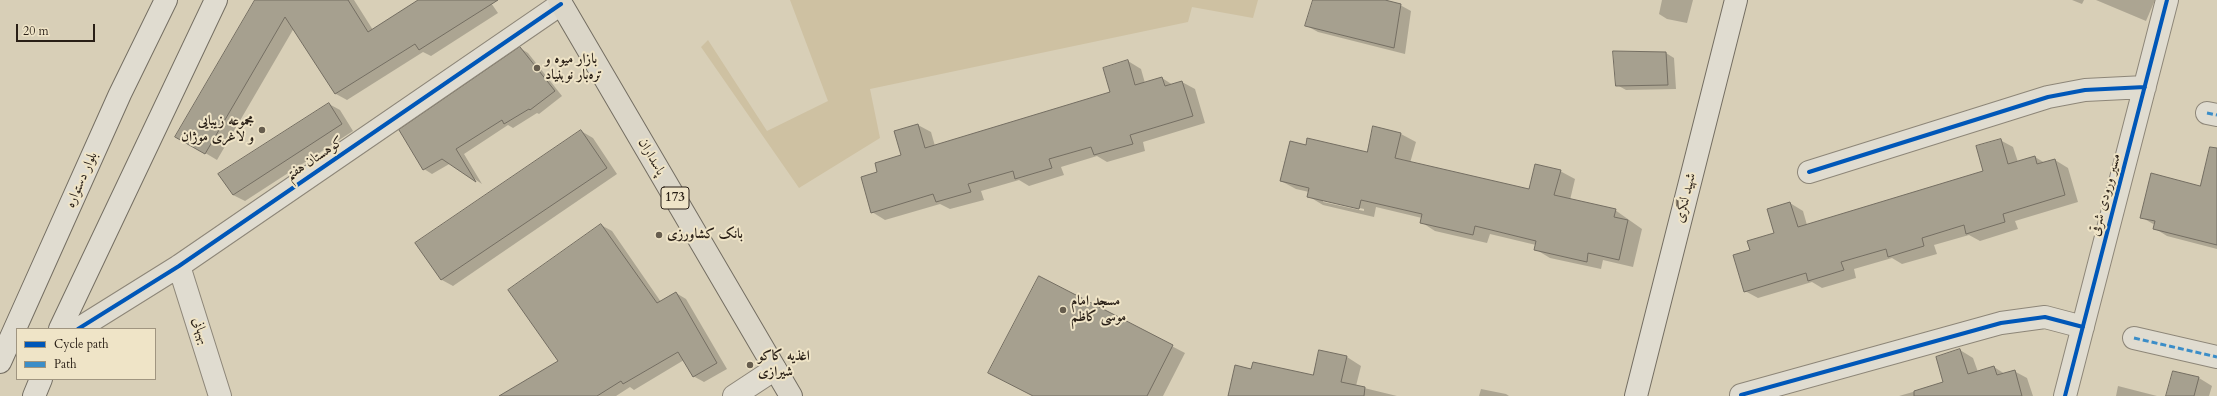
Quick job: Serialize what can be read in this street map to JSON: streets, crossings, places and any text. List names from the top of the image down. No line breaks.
{"streets":{"main road":["پاسداران","173"],"street":["کوهستان هفتم","بلوار دستواره","مسیر ورودی شرقی","شهید لنگری","بهبهانی"]},"crossings":[["پاسداران","کوهستان هفتم"],["کوهستان هفتم","بهبهانی"]],"places":["بازار میوه و تره‌بار نوبنیاد","مجموعه زیبایی و لاغری موژان","بانک کشاورزی","مسجد امام موسی کاظم","اغذیه کاکو شیرازی"],"legend":["Cycle path","Path"],"scale_bar":"20 m"}
